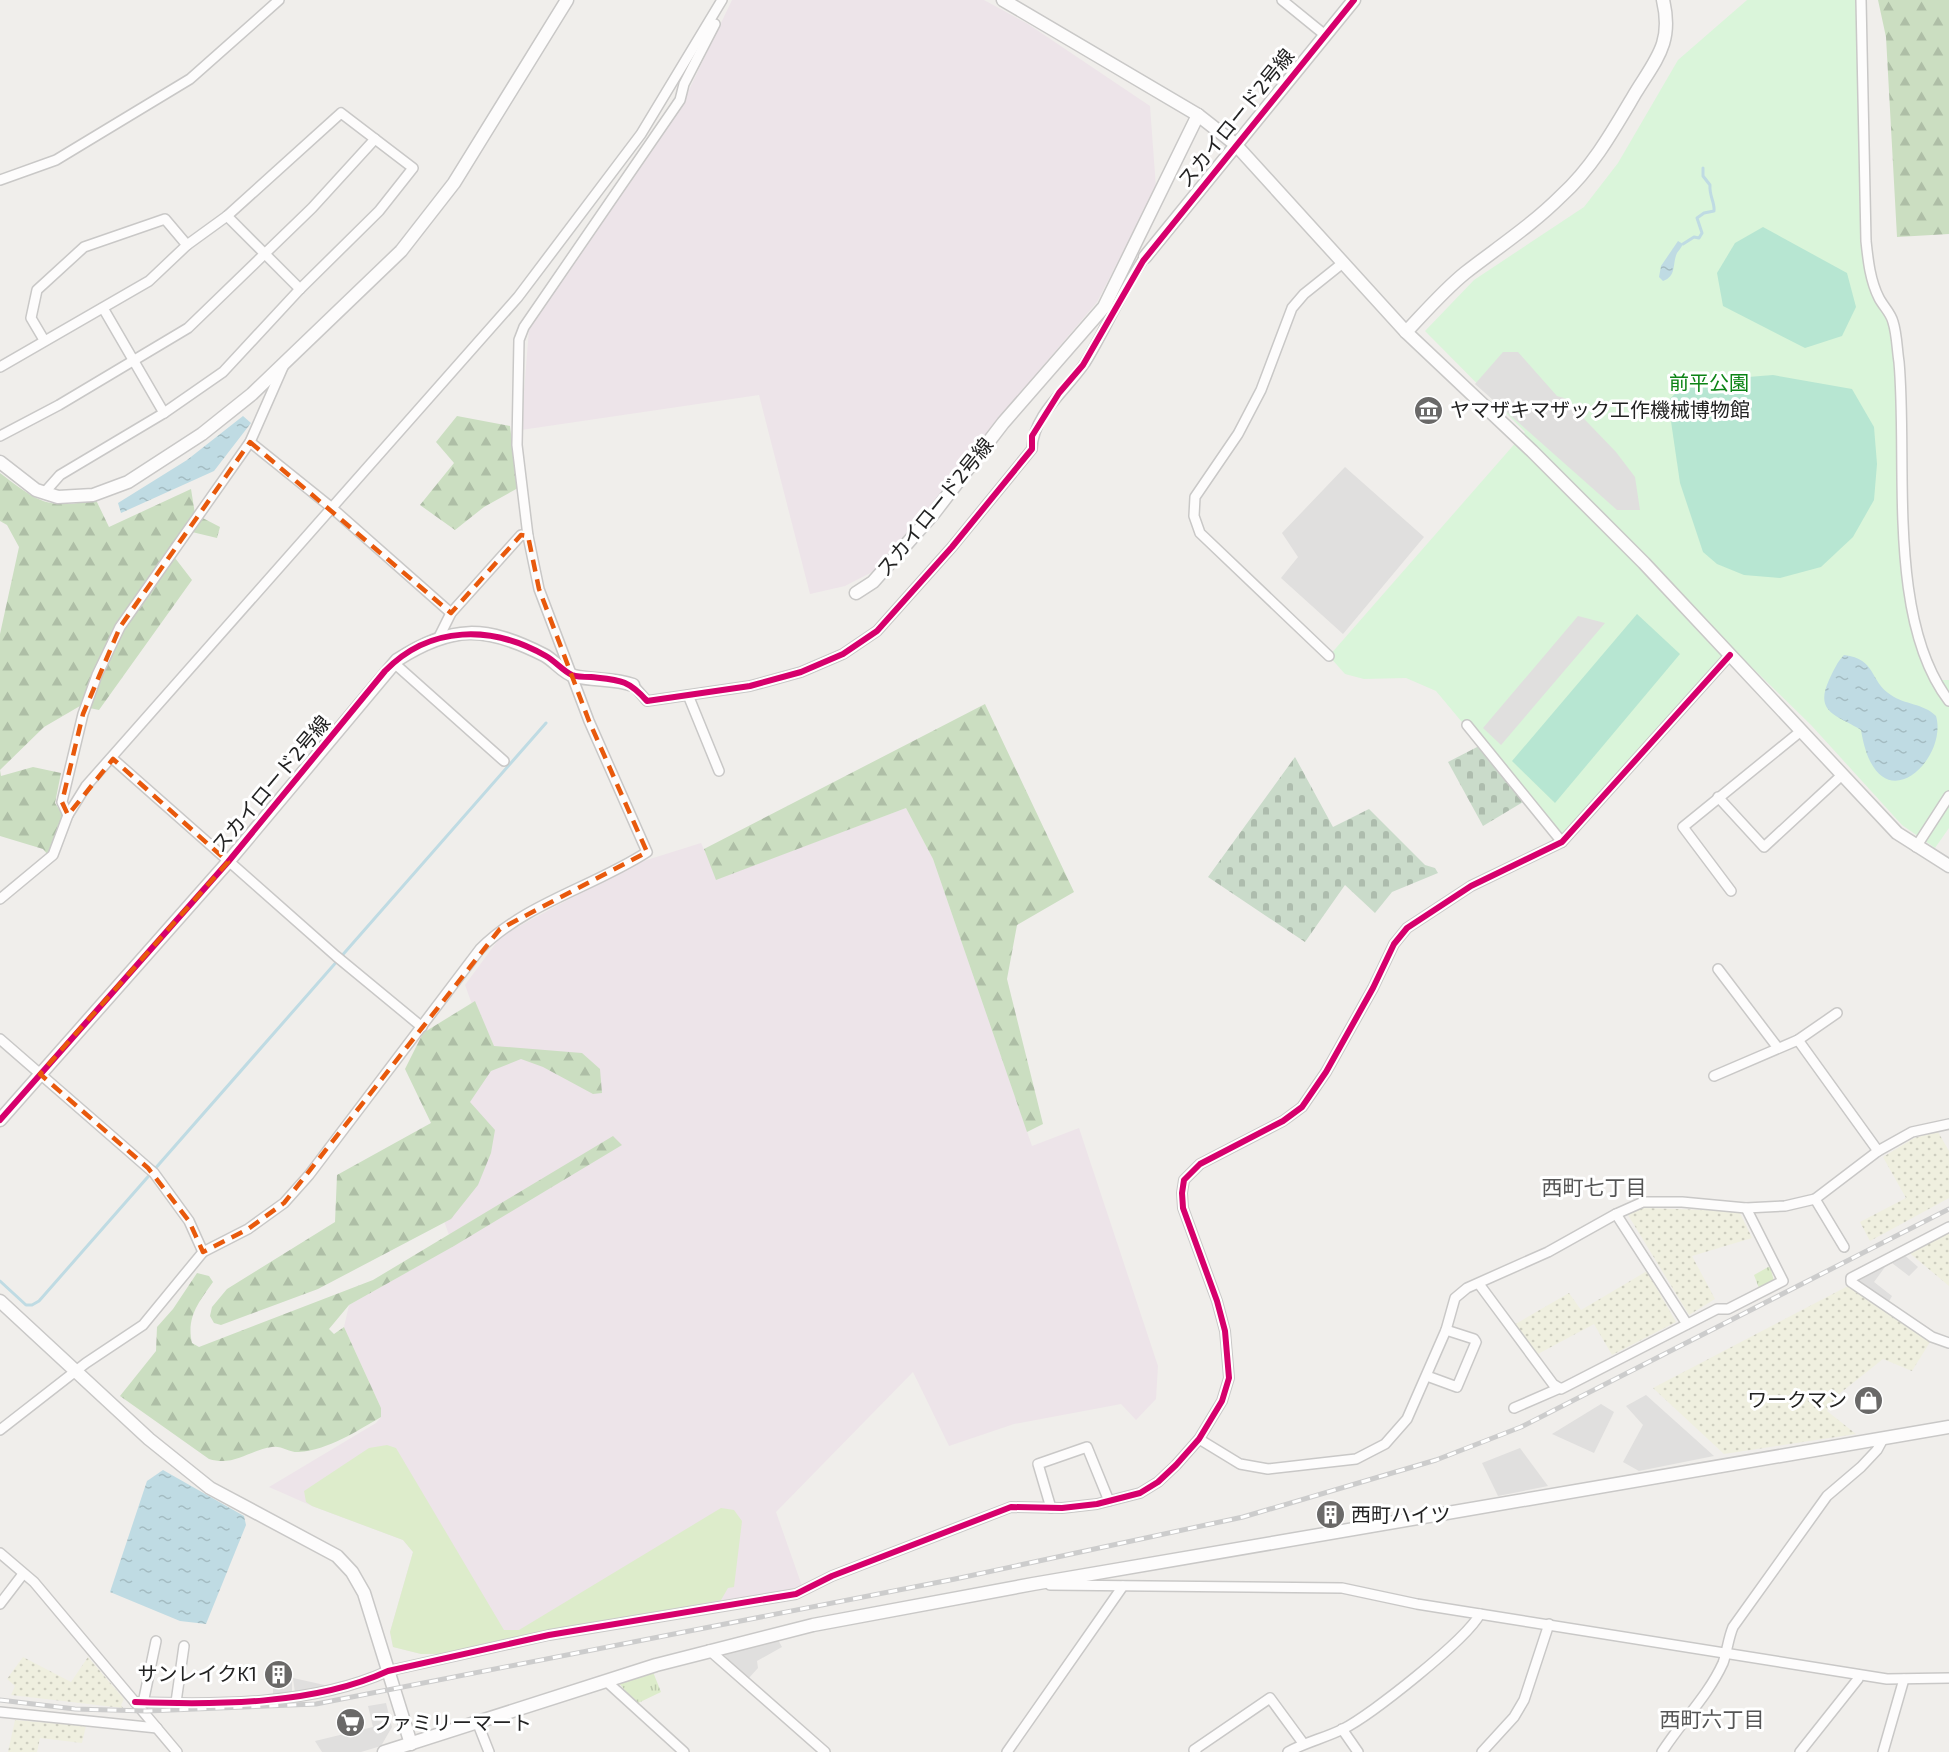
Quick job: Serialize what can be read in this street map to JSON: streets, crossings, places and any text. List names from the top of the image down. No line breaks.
{"streets":{"street":["スカイロード2号線"]},"districts":["西町七丁目","西町六丁目"],"parks":["前平公園"],"places":{"museum":["ヤマザキマザック工作機械博物館"],"shop":["ワークマン"],"building":["西町ハイツ","サンレイクK1"],"supermarket":["ファミリーマート"]}}
